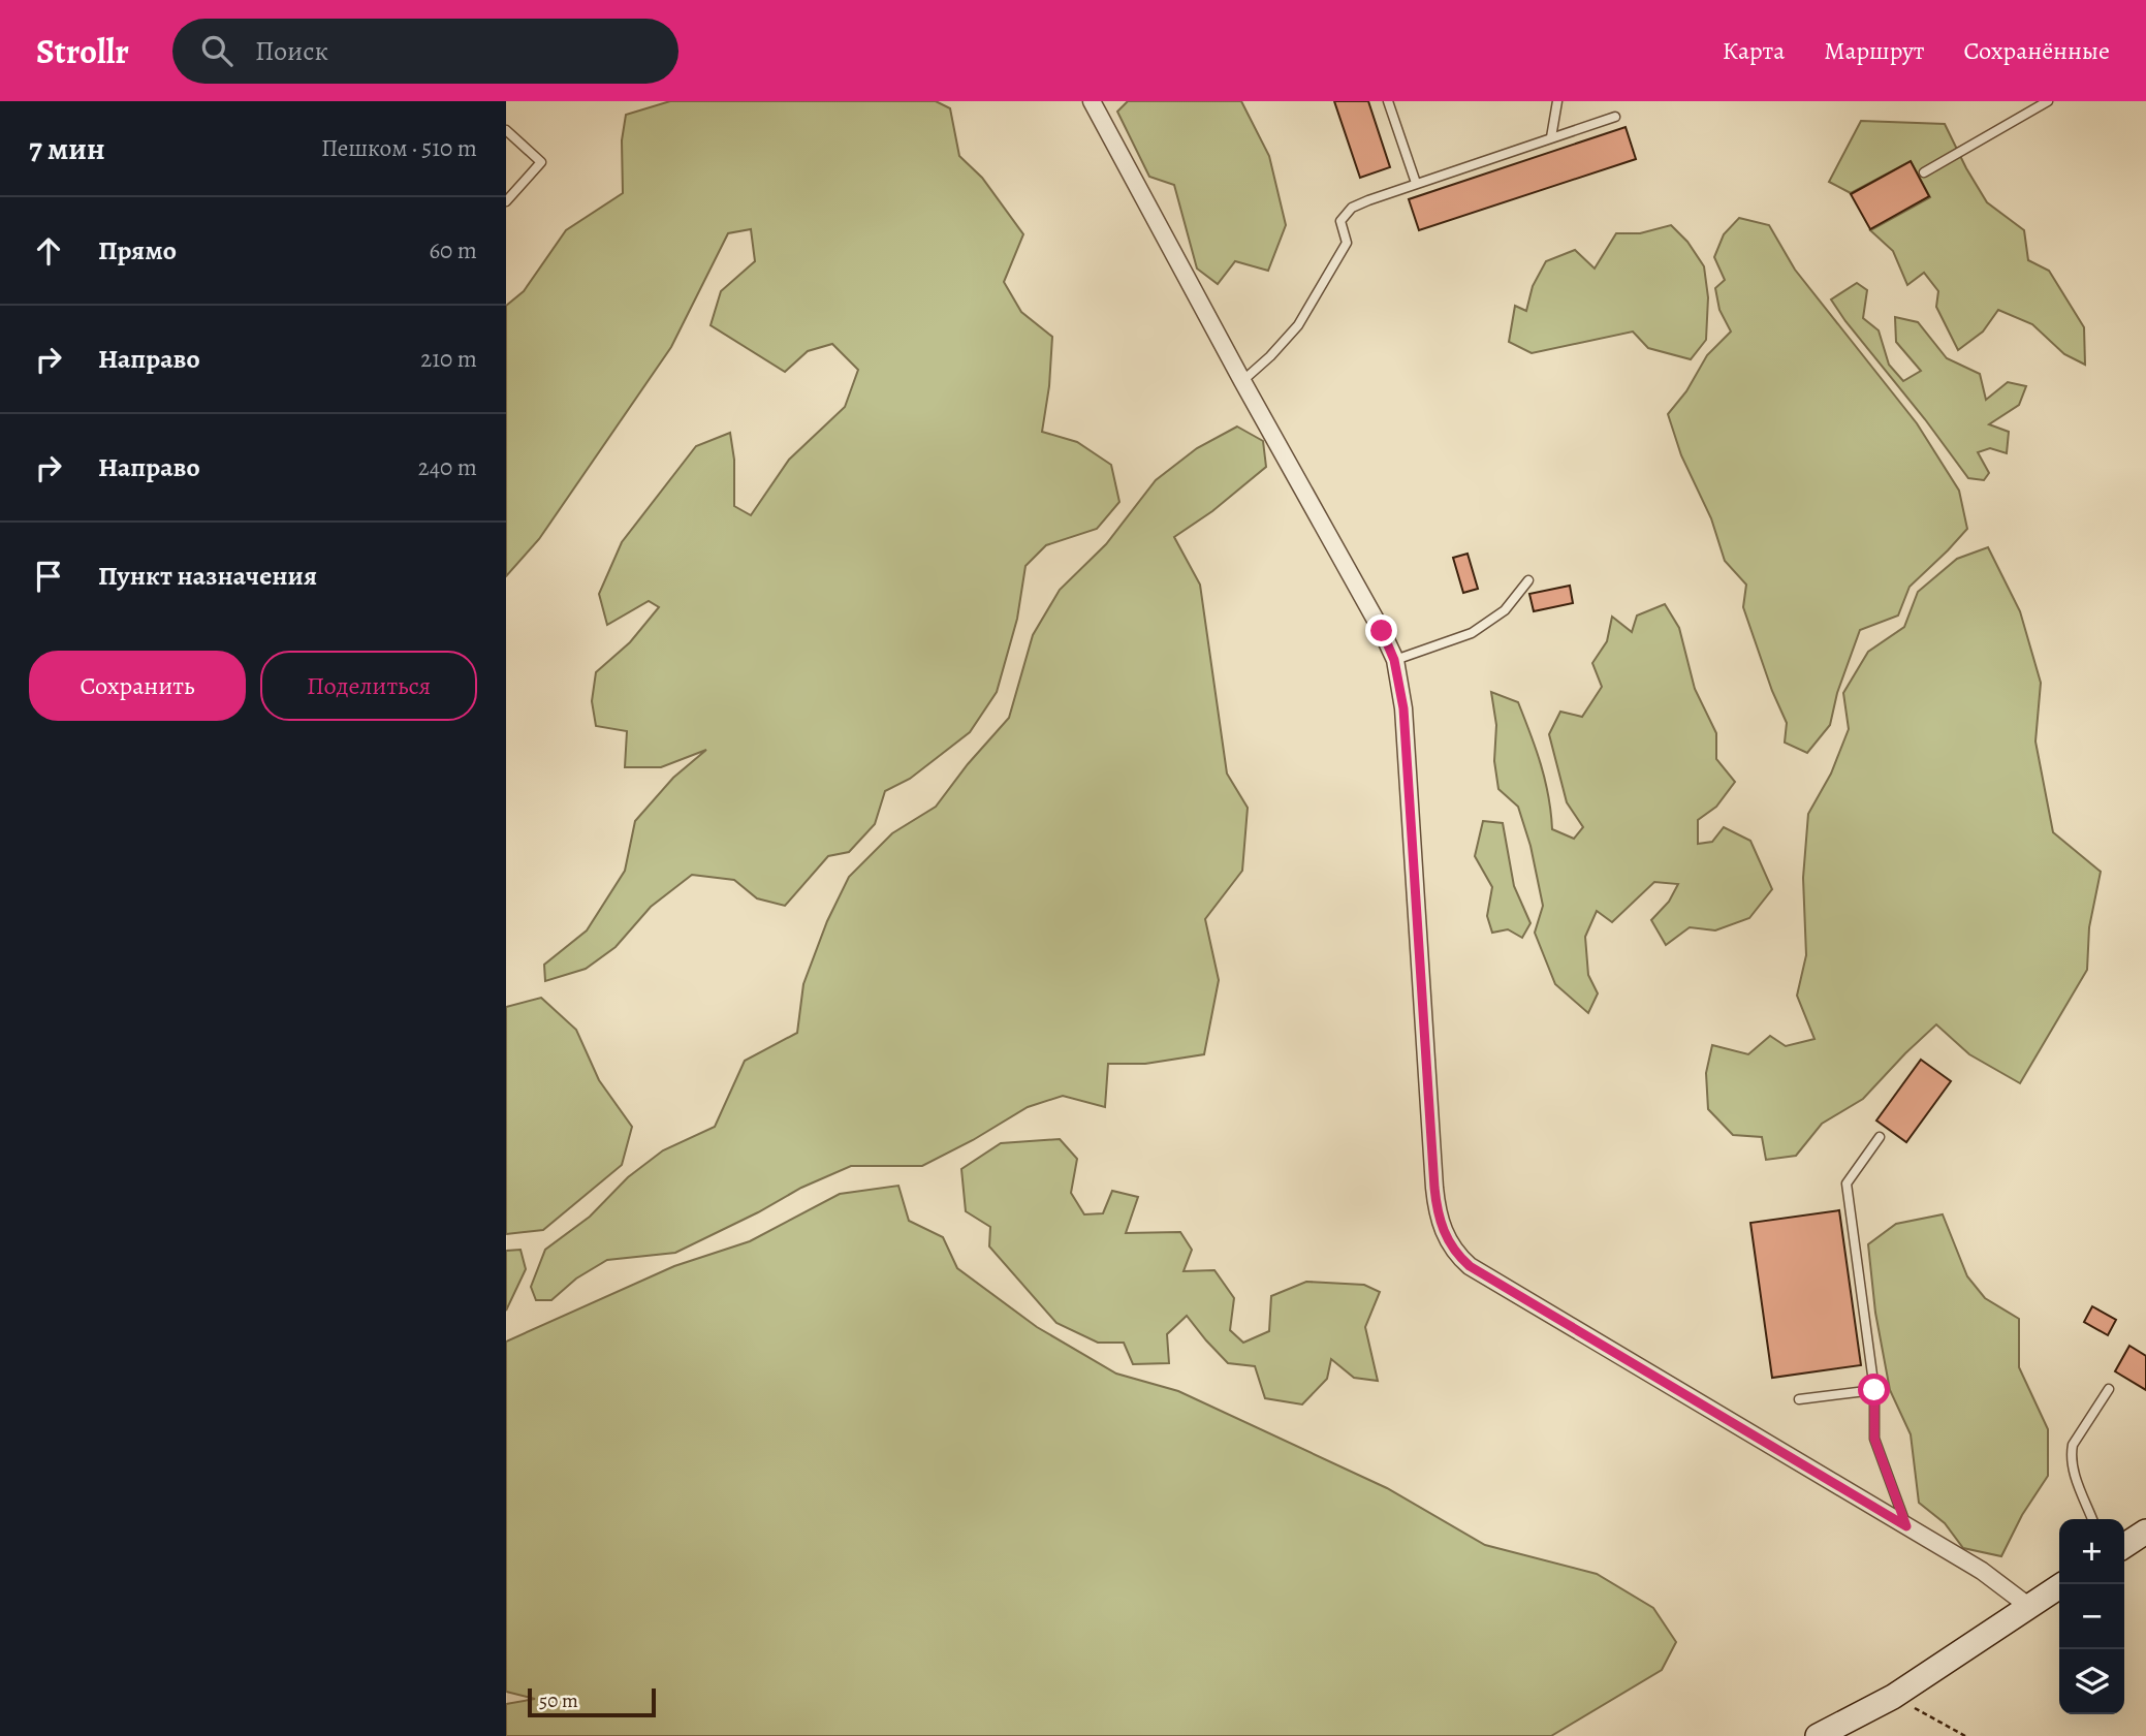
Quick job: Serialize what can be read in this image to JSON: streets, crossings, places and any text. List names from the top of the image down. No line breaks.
{"scale_bar":"50 m","page":{"header":"Strollr","search":"Поиск","nav":["Карта","Маршрут","Сохранённые"],"heading":["7 мин","Пешком · 510 m"],"list":[["Прямо","60 m"],["Направо","210 m"],["Направо","240 m"],"Пункт назначения"],"buttons":["Сохранить","Поделиться"],"map_buttons":["+","−"],"scale":"50 m"}}
